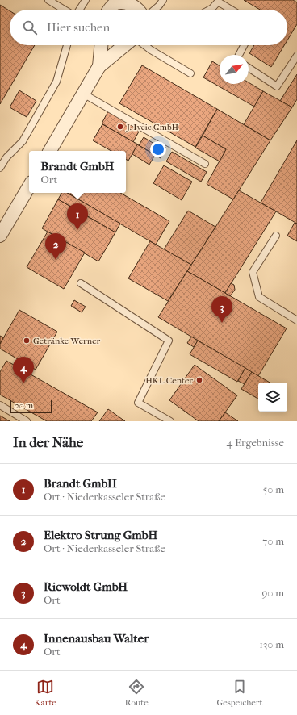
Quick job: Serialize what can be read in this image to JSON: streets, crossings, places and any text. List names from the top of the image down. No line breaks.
{"places":["J. Ivcic GmbH","Getränke Werner","HKL Center"],"scale_bar":"20 m","north":"top right","page":{"search":"Hier suchen","popup":["Brandt GmbH","Ort"],"pins":["1","2","3","4"],"scale":"20 m","heading":["In der Nähe","4 Ergebnisse"],"list":[{"mark":"1","name":"Brandt GmbH","note":"Ort · Niederkasseler Straße","value":"50 m"},{"mark":"2","name":"Elektro Strung GmbH","note":"Ort · Niederkasseler Straße","value":"70 m"},{"mark":"3","name":"Riewoldt GmbH","note":"Ort","value":"90 m"},{"mark":"4","name":"Innenausbau Walter","note":"Ort","value":"130 m"}],"nav":["Karte","Route","Gespeichert"]}}
